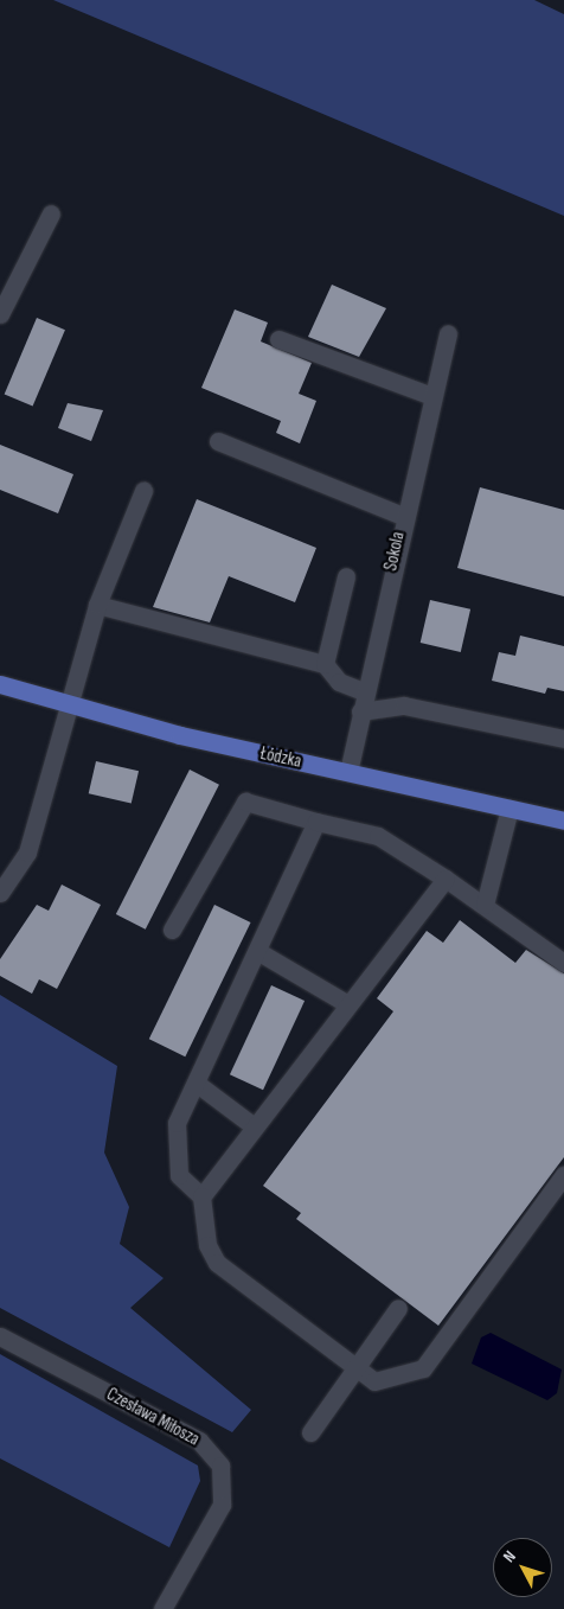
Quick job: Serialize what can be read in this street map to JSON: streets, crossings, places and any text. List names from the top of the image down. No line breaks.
{"streets":{"main road":["Łódzka"],"street":["Sokola","Czesława Miłosza"]},"crossings":[["Sokola","Łódzka"]],"north":"top left"}
